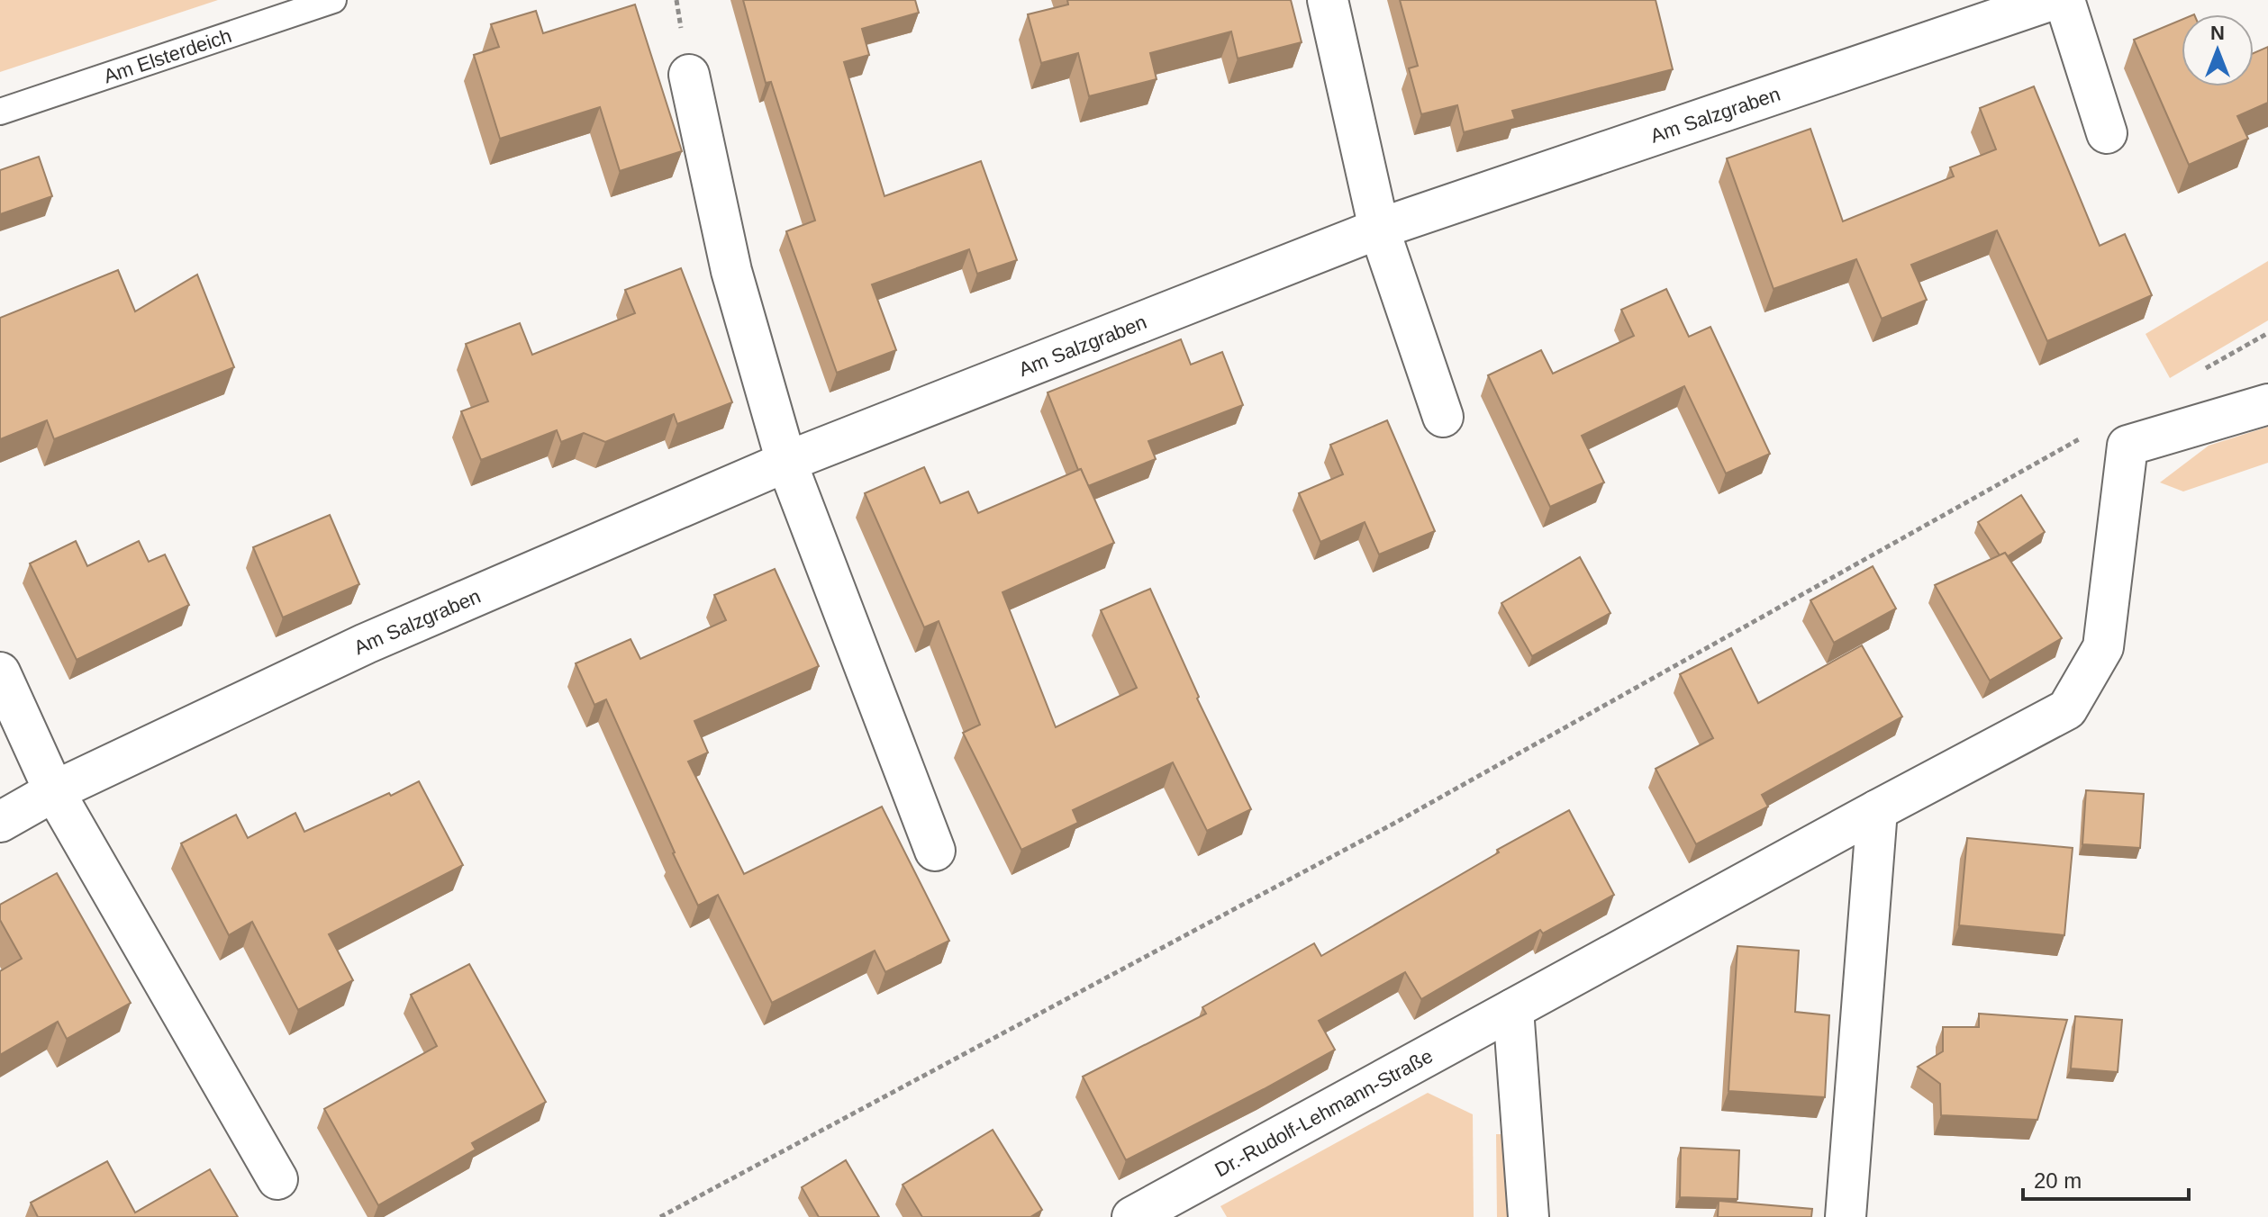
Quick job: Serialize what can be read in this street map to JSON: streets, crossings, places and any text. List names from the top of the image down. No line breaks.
{"streets":{"street":["Am Salzgraben","Dr.-Rudolf-Lehmann-Straße"],"lane":["Am Elsterdeich"]},"scale_bar":"20 m","north":"top"}
